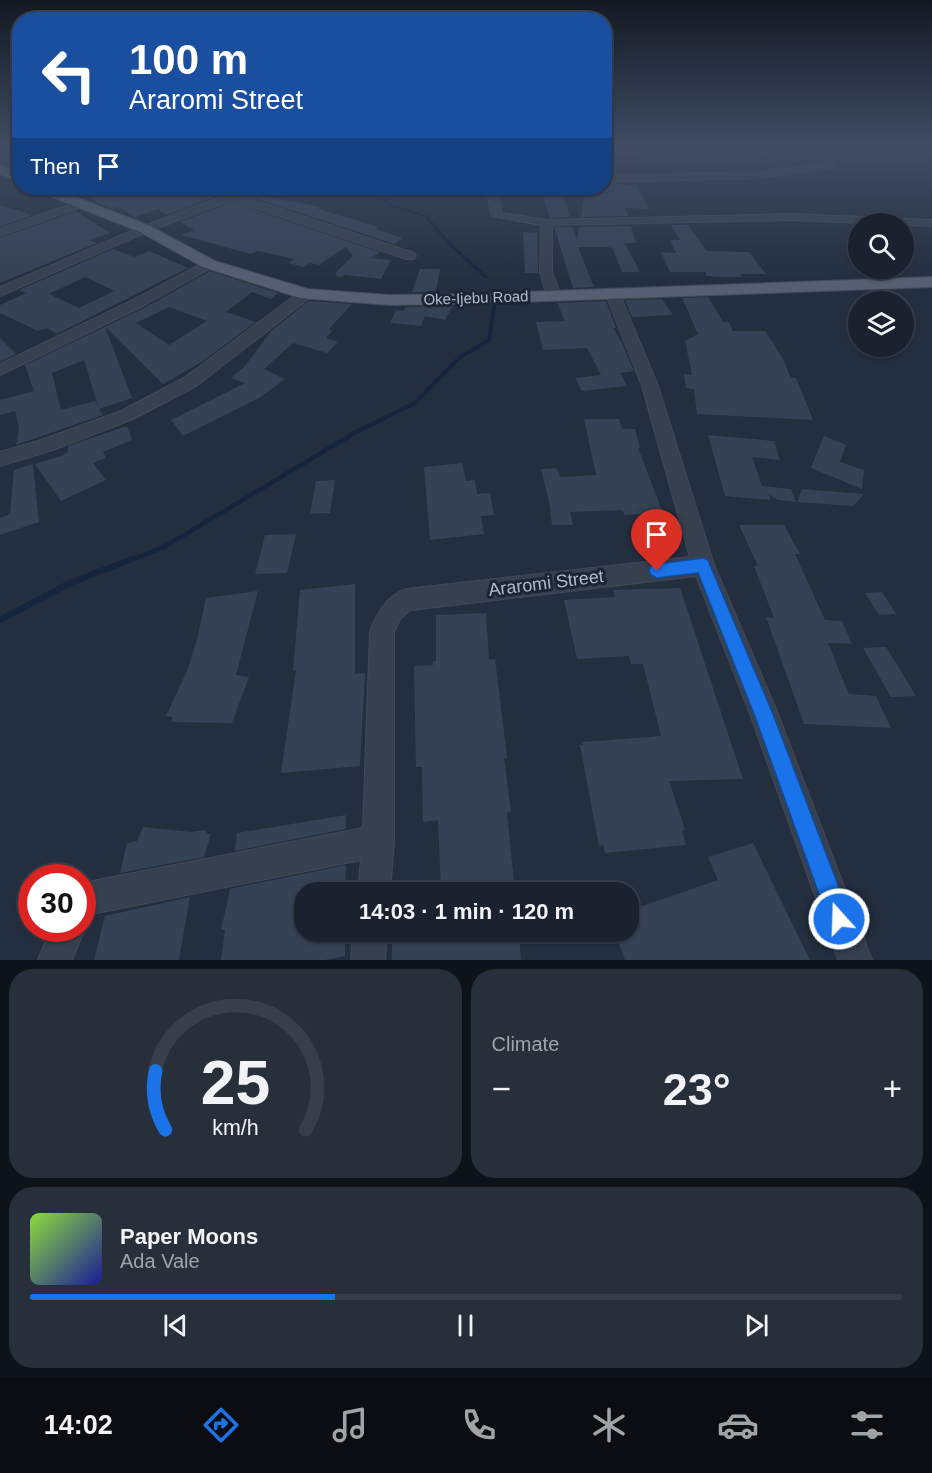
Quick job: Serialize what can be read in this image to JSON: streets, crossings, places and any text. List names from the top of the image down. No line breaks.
{"streets":{"main road":["Oke-Ijebu Road"],"street":["Araromi Street"]},"page":{"turn":["100 m","Araromi Street"],"then":"Then","limit":"30","trip":"14:03 · 1 min · 120 m","tile":"Climate","heat":["−","23°","+"],"song":["Paper Moons","Ada Vale"],"tabs":"14:02","gauge":["25","km/h"]}}
